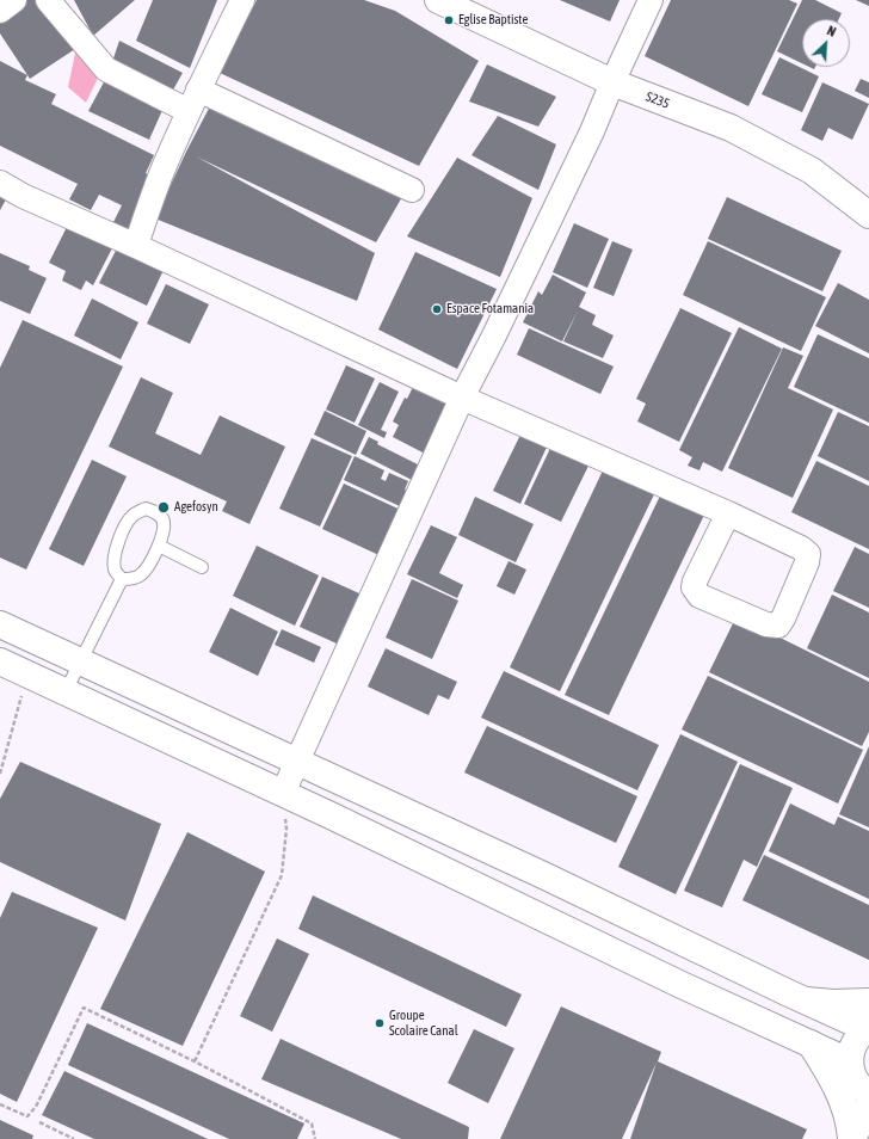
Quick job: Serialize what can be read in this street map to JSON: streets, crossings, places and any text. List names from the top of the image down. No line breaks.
{"streets":{"main road":["S235"]},"places":["Eglise Baptiste","Espace Fotamania","Agefosyn","Groupe Scolaire Canal"],"north":"top right"}
